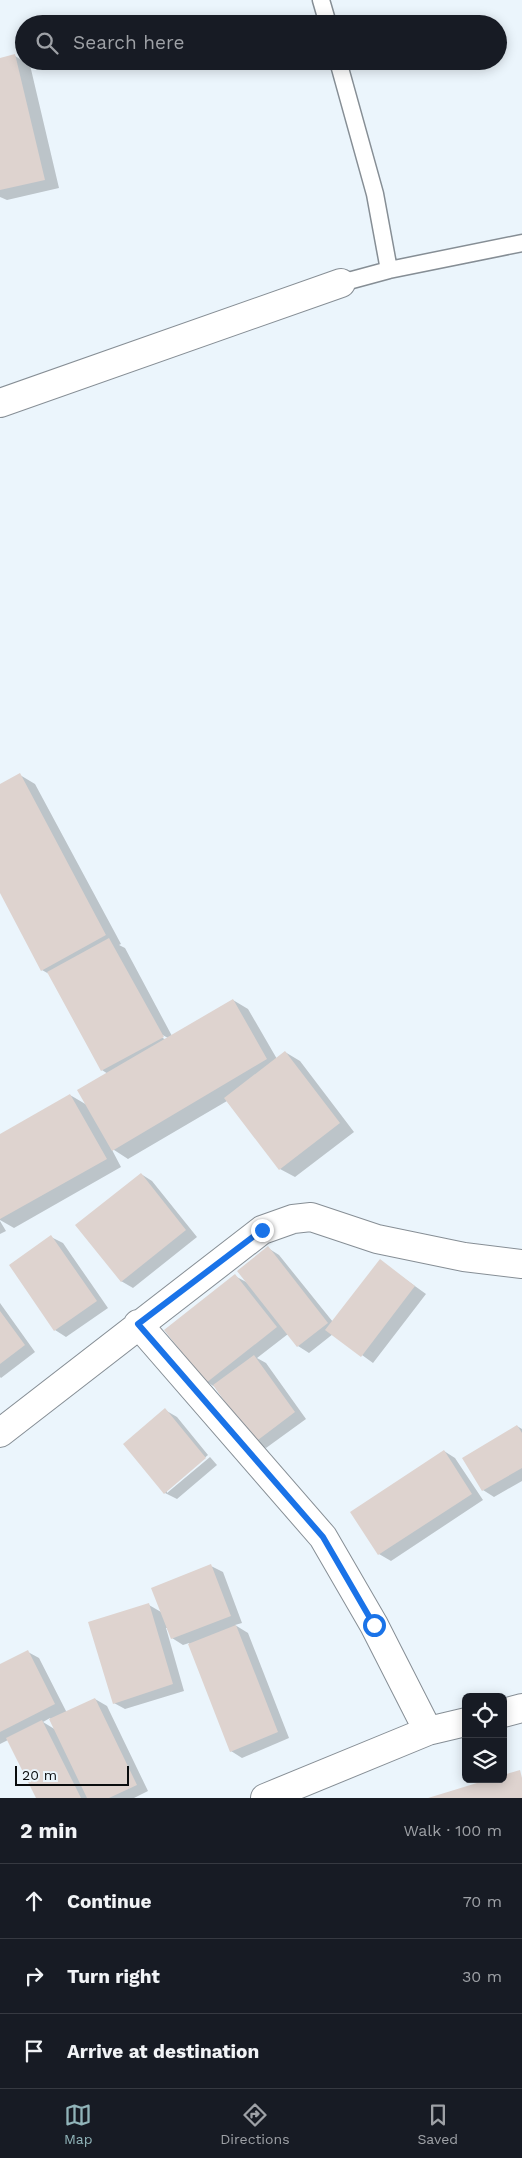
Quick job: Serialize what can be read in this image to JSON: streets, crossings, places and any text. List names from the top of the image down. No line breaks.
{"scale_bar":"20 m","page":{"search":"Search here","scale":"20 m","heading":["2 min","Walk · 100 m"],"list":[["Continue","70 m"],["Turn right","30 m"],"Arrive at destination"],"nav":["Map","Directions","Saved"]}}
